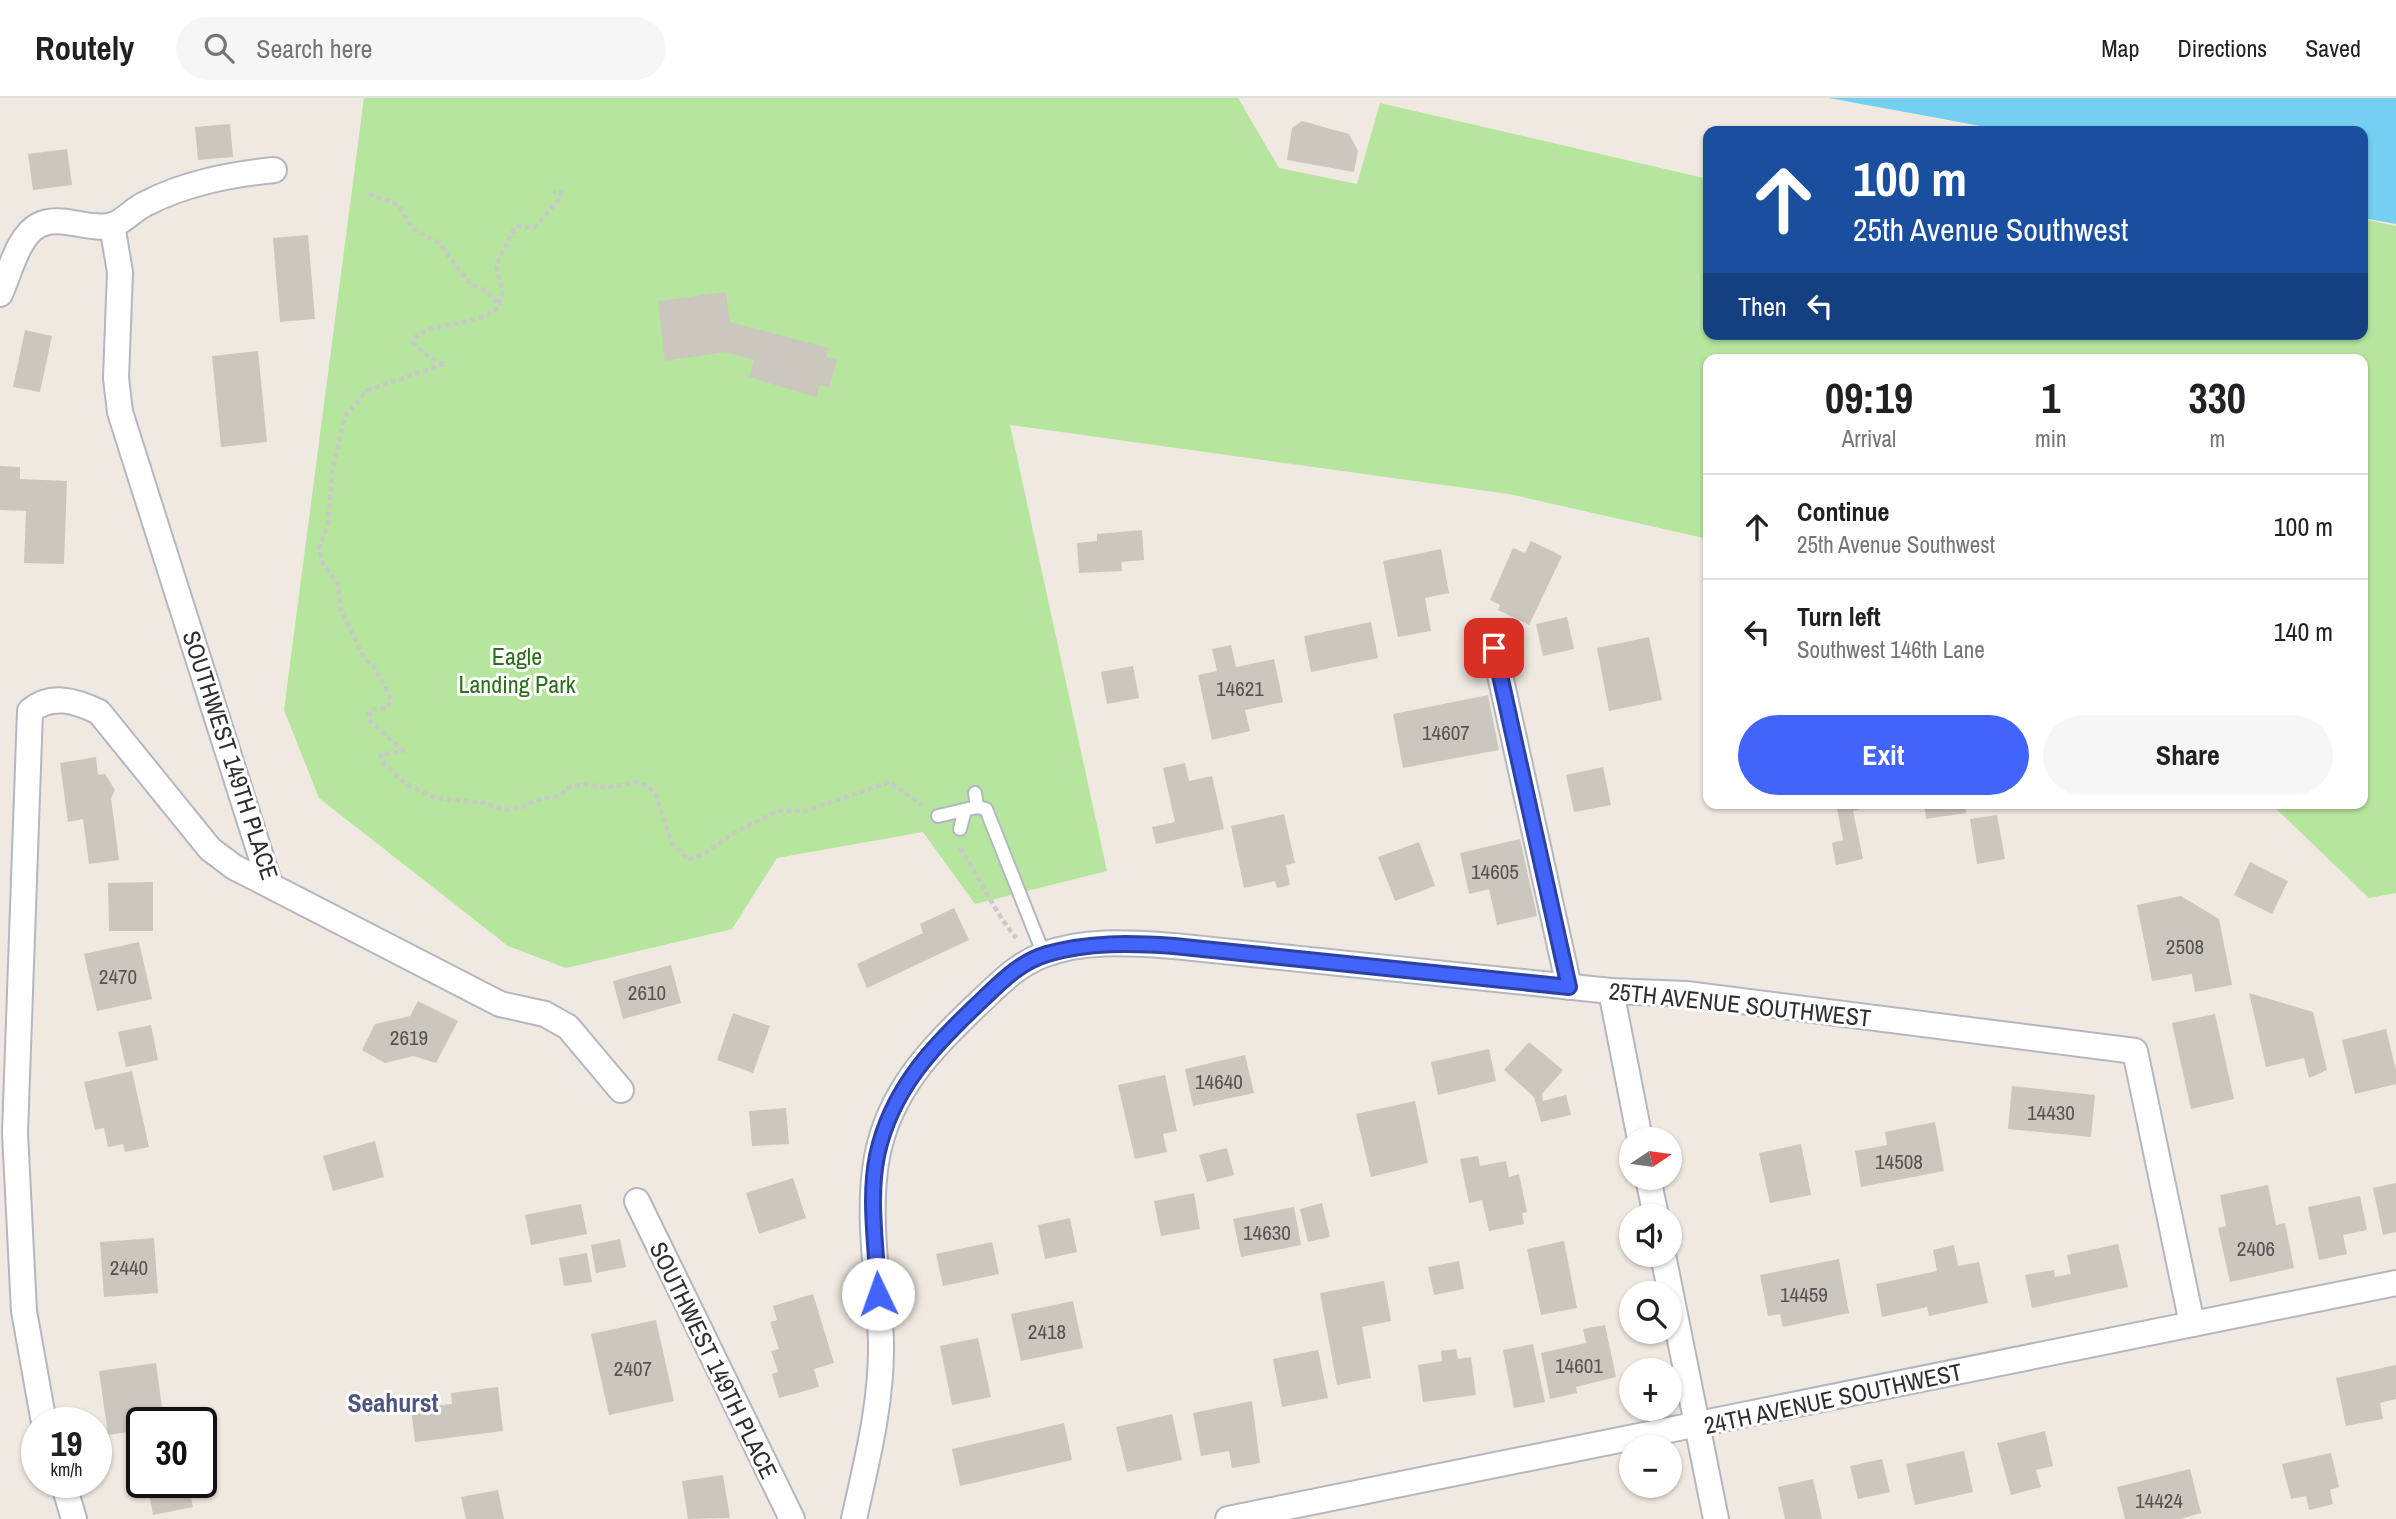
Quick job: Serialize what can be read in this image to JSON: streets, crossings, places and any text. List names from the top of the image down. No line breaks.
{"streets":{"street":["SOUTHWEST 149TH PLACE","25TH AVENUE SOUTHWEST","24TH AVENUE SOUTHWEST"]},"crossings":[["25TH AVENUE SOUTHWEST","24TH AVENUE SOUTHWEST"]],"districts":["Seahurst"],"parks":["Eagle Landing Park"],"house_numbers":["14621","14607","14605","2508","2470","2610","2619","14640","14430","14508","14630","2406","2440","14459","2418","14601","2407","14424"],"north":"right","page":{"header":"Routely","search":"Search here","nav":["Map","Directions","Saved"],"turn":["100 m","25th Avenue Southwest"],"then":"Then","eta":["09:19","Arrival","1","min","330","m"],"list":[{"name":"Continue","note":"25th Avenue Southwest","value":"100 m"},{"name":"Turn left","note":"Southwest 146th Lane","value":"140 m"}],"buttons":["Exit","Share"],"map_buttons":["+","−"],"speed":"19 km/h","limit":"30"}}
